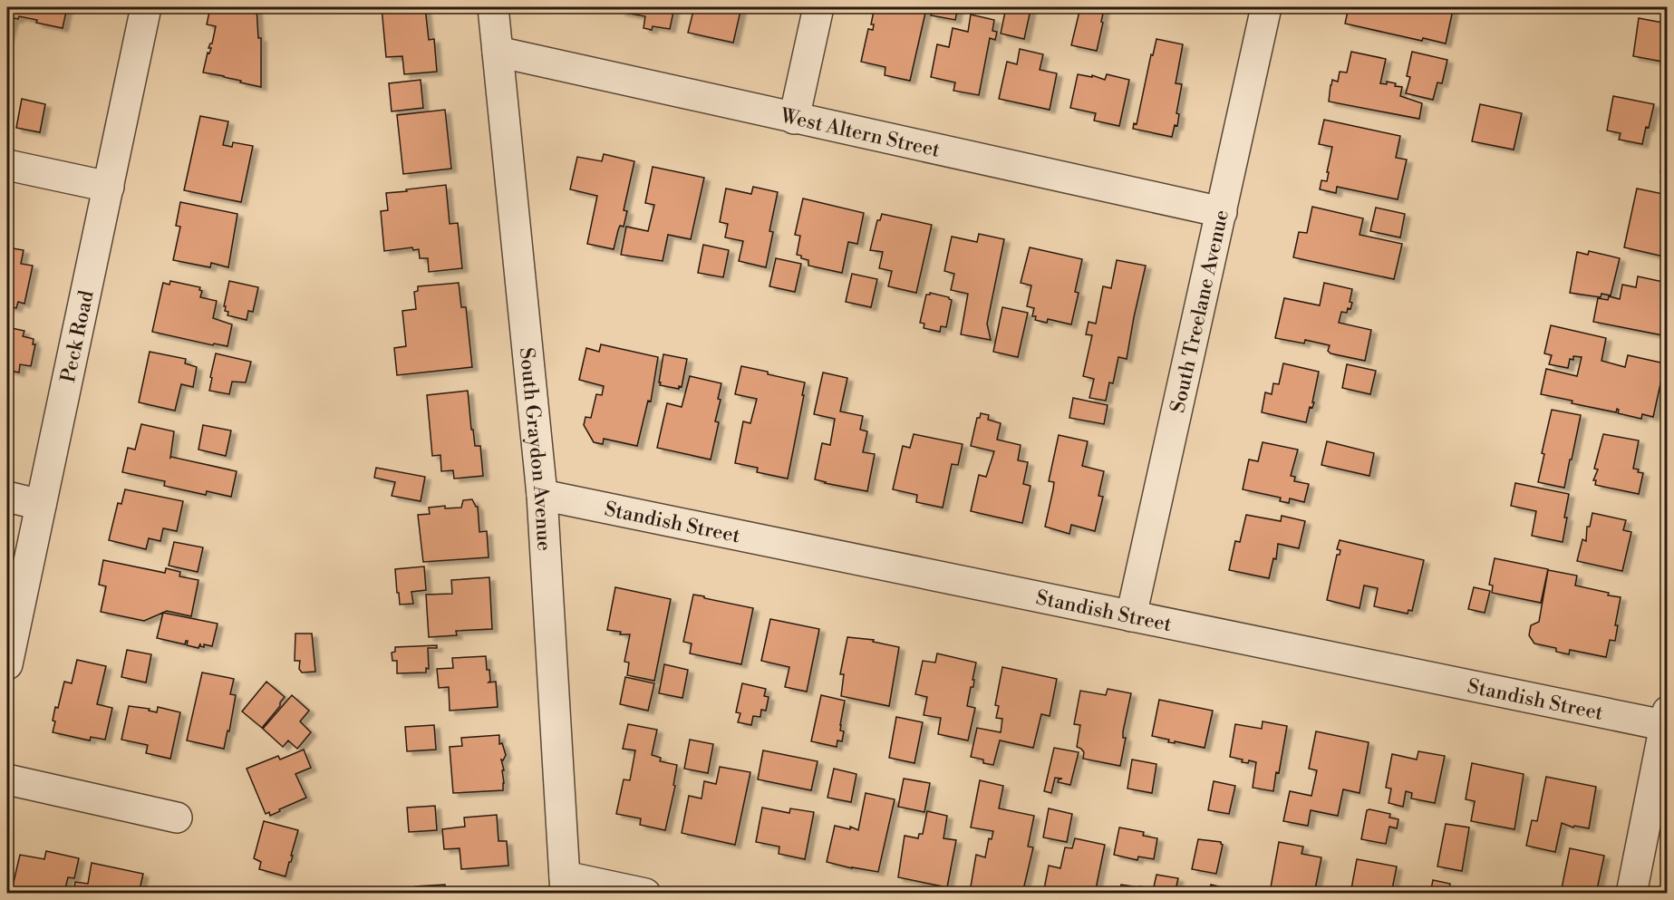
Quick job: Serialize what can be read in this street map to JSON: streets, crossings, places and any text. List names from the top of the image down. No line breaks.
{"streets":{"street":["West Altern Street","South Treelane Avenue","Peck Road","South Graydon Avenue","Standish Street"]},"crossings":[["West Altern Street","South Treelane Avenue"],["West Altern Street","South Graydon Avenue"],["South Treelane Avenue","Standish Street"],["South Graydon Avenue","Standish Street"]]}
